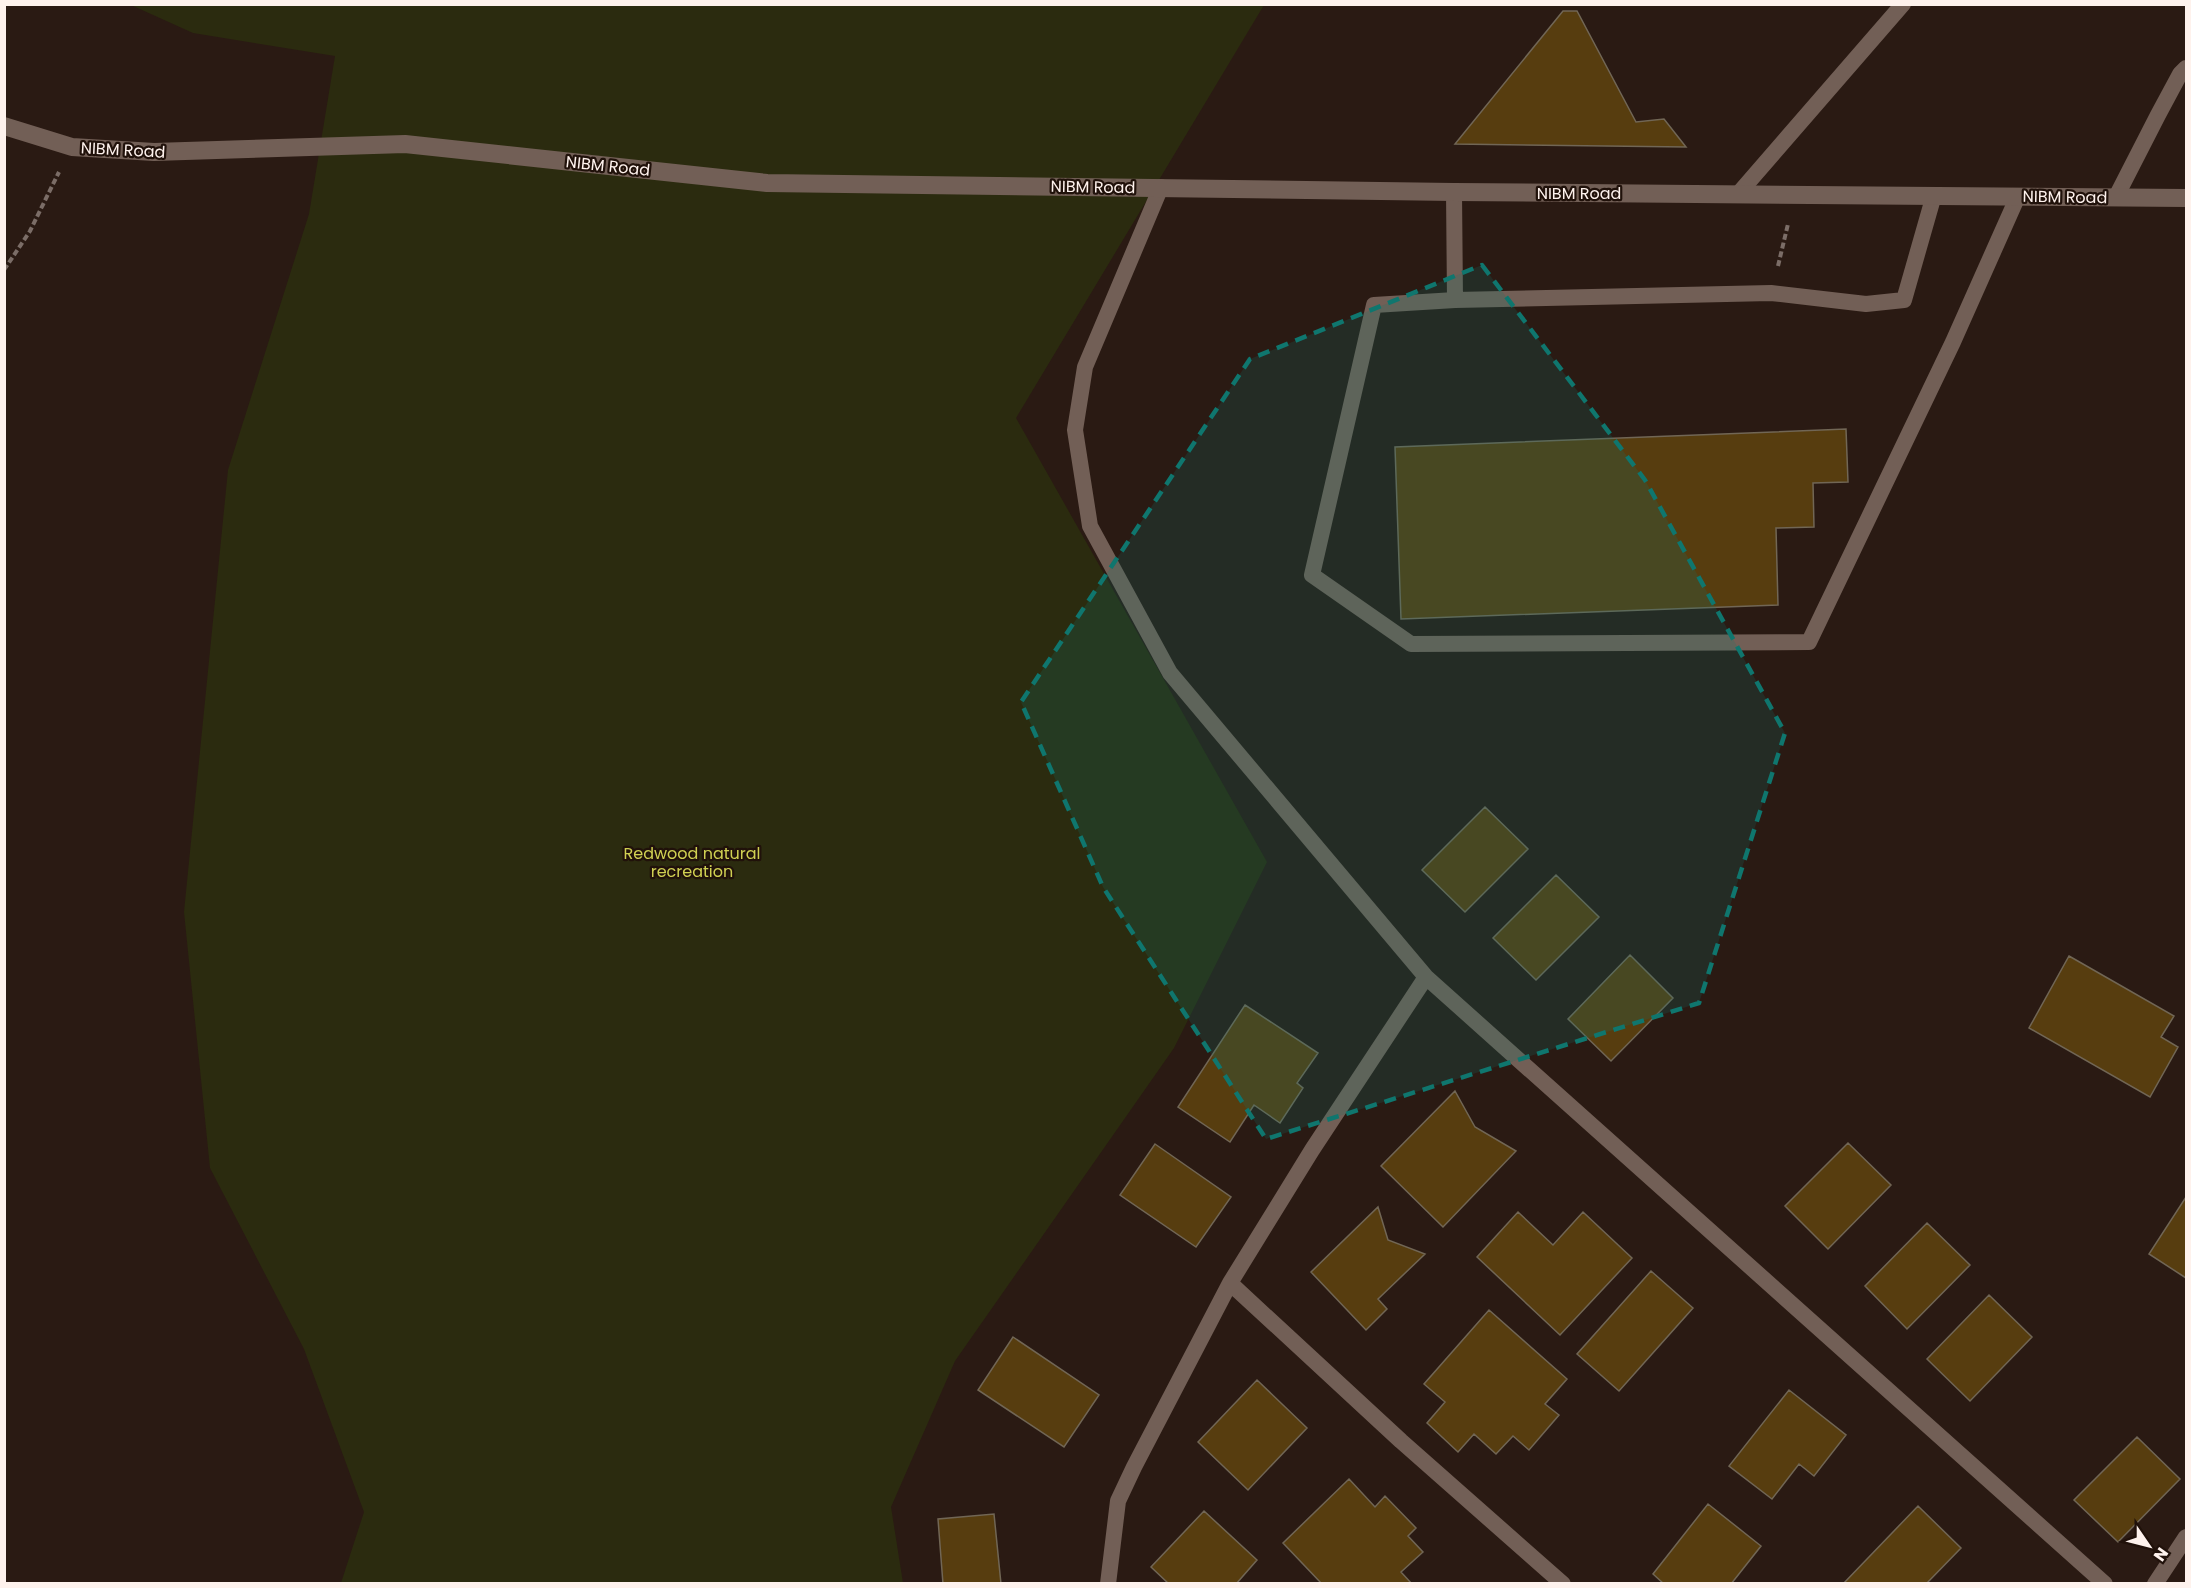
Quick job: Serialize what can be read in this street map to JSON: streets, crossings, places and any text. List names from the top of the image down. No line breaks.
{"streets":{"main road":["NIBM Road"]},"parks":["Redwood natural recreation"],"north":"bottom right"}
